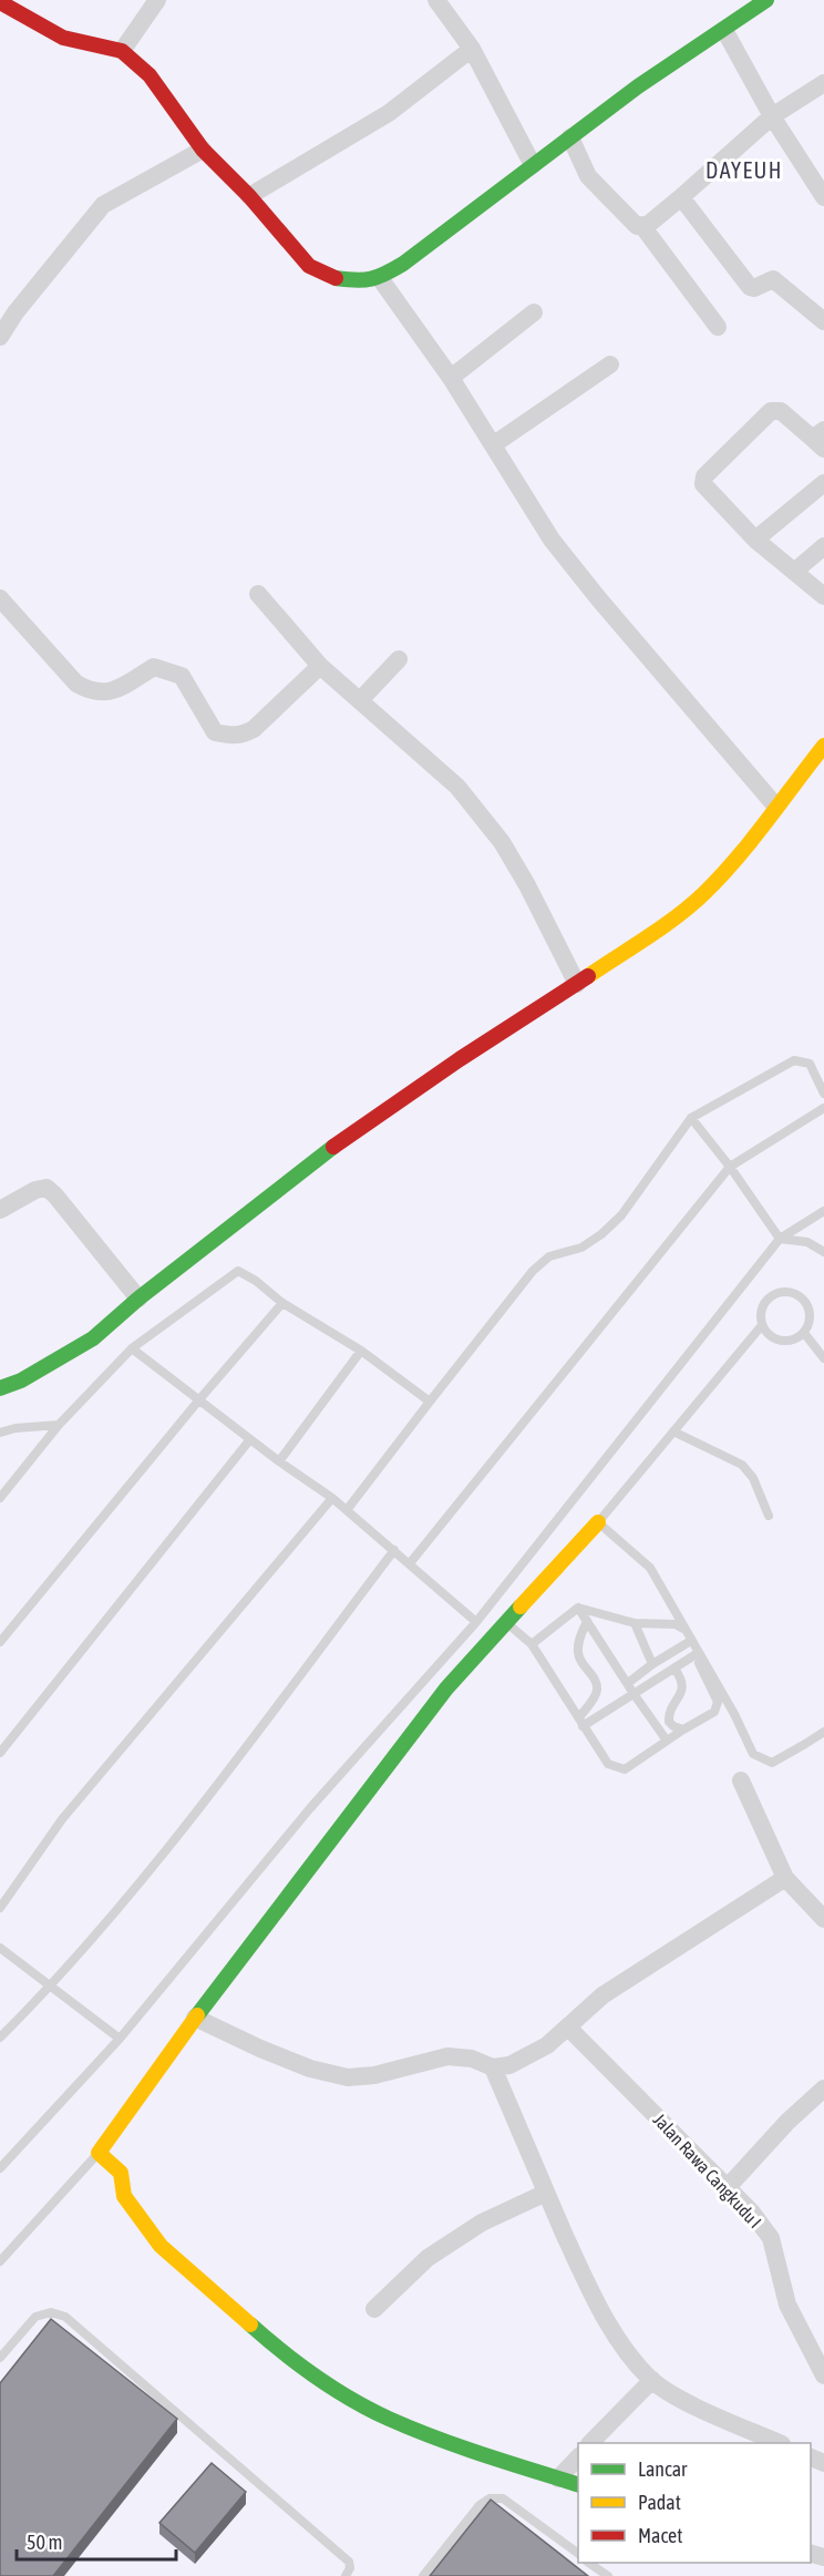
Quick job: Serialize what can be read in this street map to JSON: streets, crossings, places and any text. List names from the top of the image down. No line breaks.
{"streets":{"street":["Jalan Rawa Cangkudu I"]},"districts":["DAYEUH"],"legend":["Lancar","Padat","Macet"],"scale_bar":"50 m"}
